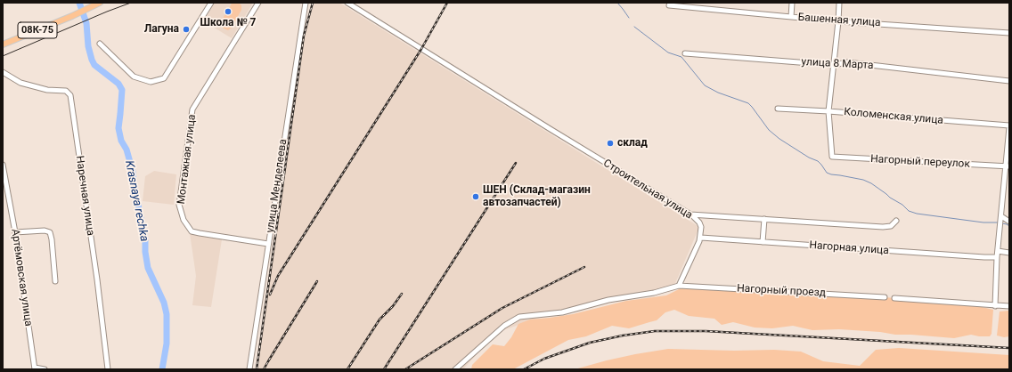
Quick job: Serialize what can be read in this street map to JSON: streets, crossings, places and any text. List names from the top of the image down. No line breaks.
{"streets":{"main road":["08К-75"],"street":["Башенная улица","улица 8 Марта","Коломенская улица","Монтажная улица","Нагорный переулок","улица Менделеева","Строительная улица","Наречная улица","Нагорная улица","Артёмовская улица","Нагорный проезд"]},"crossings":[["Коломенская улица","Нагорный переулок"],["Монтажная улица","улица Менделеева"],["Строительная улица","Нагорная улица"]],"water":["Krasnaya rechka"],"places":["Школа № 7","Лагуна","склад","ШЕН (Склад-магазин автозапчастей)"]}
